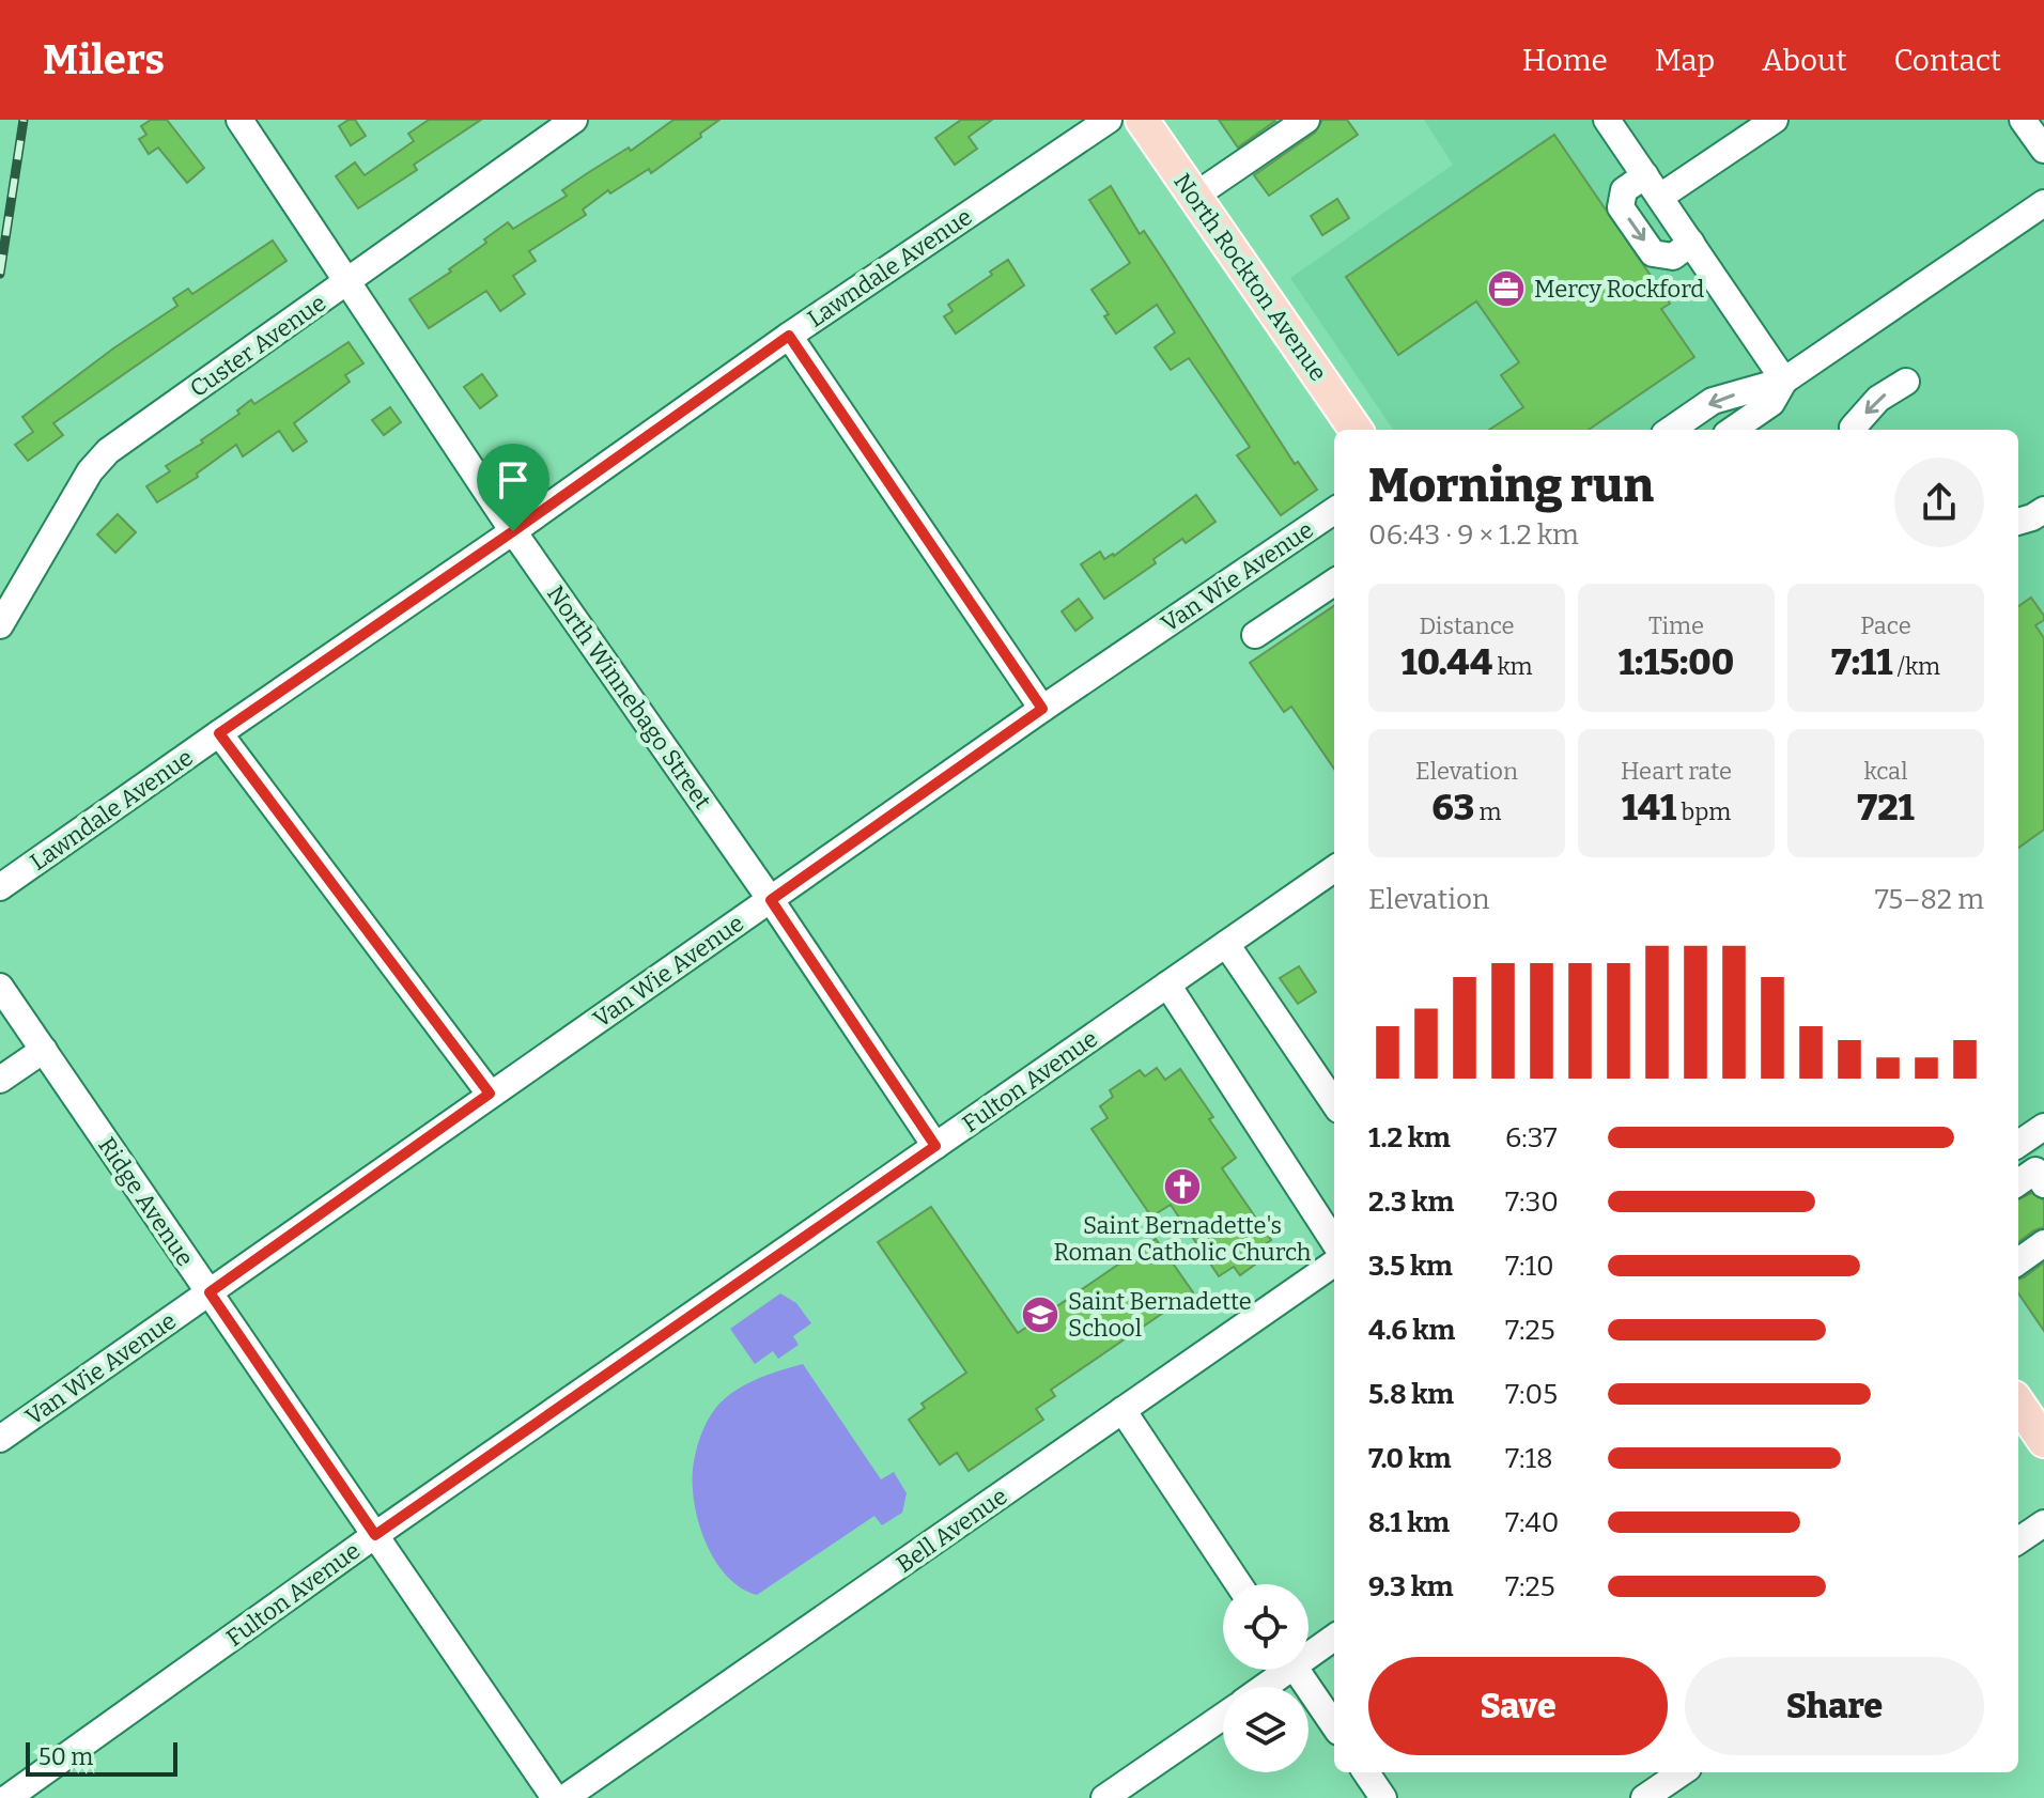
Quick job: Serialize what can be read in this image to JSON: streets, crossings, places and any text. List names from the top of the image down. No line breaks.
{"streets":{"main road":["North Rockton Avenue"],"street":["Lawndale Avenue","Custer Avenue","Van Wie Avenue","North Winnebago Street","Fulton Avenue","Ridge Avenue","Bell Avenue"]},"crossings":[["Lawndale Avenue","North Winnebago Street"],["Custer Avenue","North Winnebago Street"],["Van Wie Avenue","North Winnebago Street"],["Van Wie Avenue","Ridge Avenue"],["North Winnebago Street","Fulton Avenue"],["Fulton Avenue","Ridge Avenue"]],"places":{"office":["Mercy Rockford"],"church":["Saint Bernadette's Roman Catholic Church"],"school or university":["Saint Bernadette School"]},"scale_bar":"50 m","page":{"header":"Milers","nav":["Home","Map","About","Contact"],"heading":["Morning run","06:43 · 9 × 1.2 km"],"stats":[["Distance","10.44 km"],["Time","1:15:00"],["Pace","7:11 /km"],["Elevation","63 m"],["Heart rate","141 bpm"],["kcal","721"]],"chart":["Elevation","75–82 m"],"list":[{"name":"1.2 km","note":"6:37"},{"name":"2.3 km","note":"7:30"},{"name":"3.5 km","note":"7:10"},{"name":"4.6 km","note":"7:25"},{"name":"5.8 km","note":"7:05"},{"name":"7.0 km","note":"7:18"},{"name":"8.1 km","note":"7:40"},{"name":"9.3 km","note":"7:25"}],"buttons":["Save","Share"],"scale":"50 m"}}
